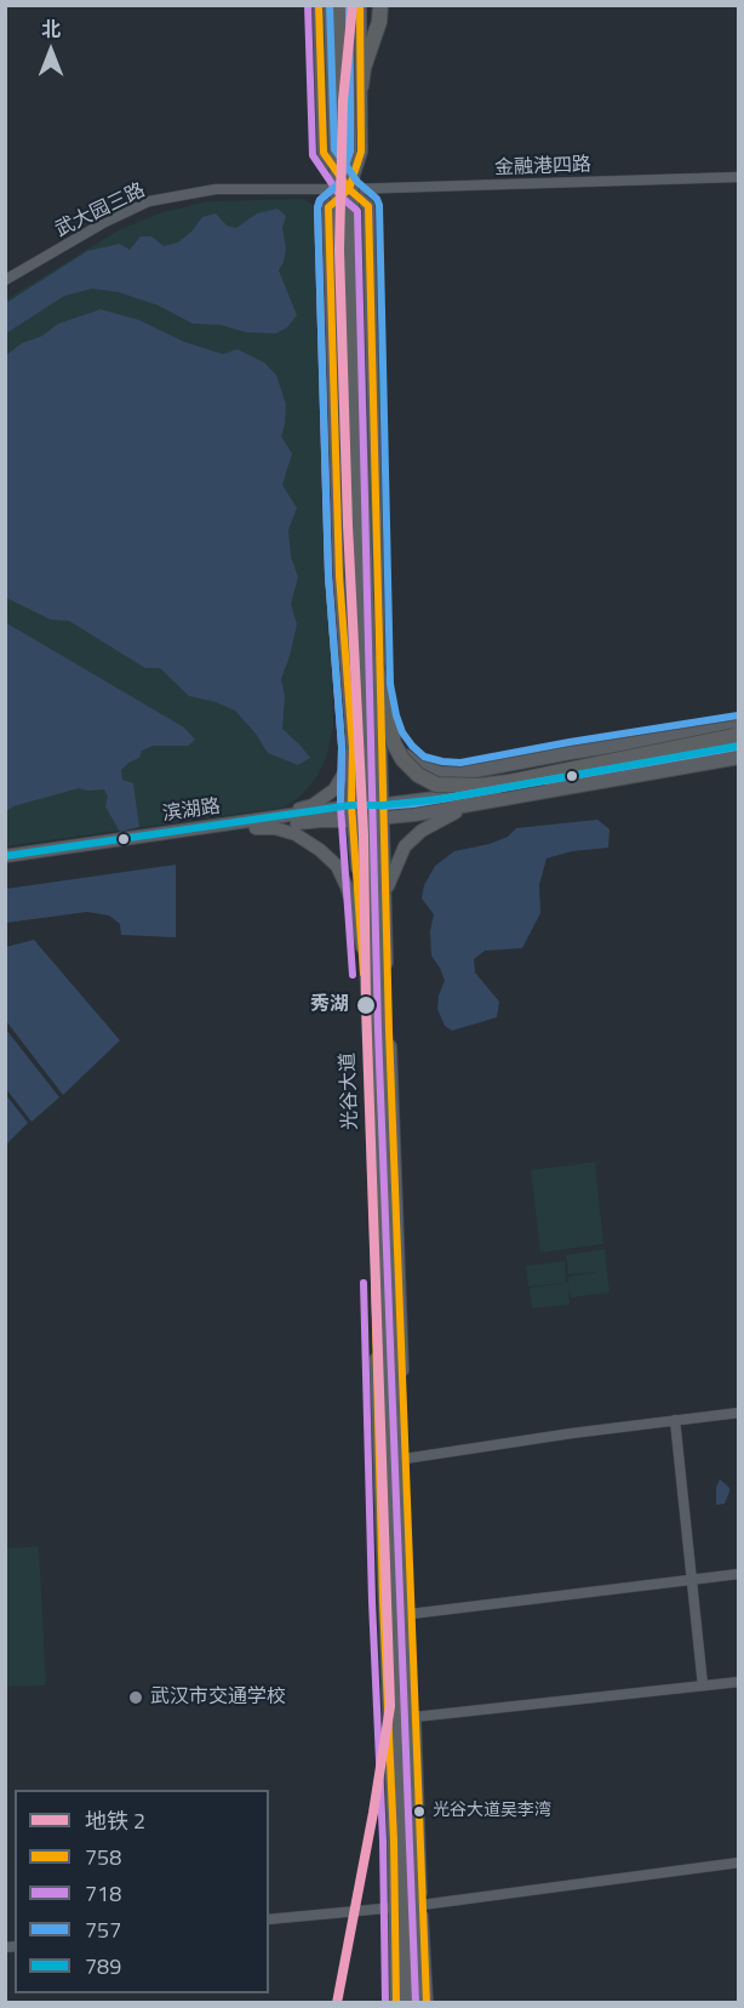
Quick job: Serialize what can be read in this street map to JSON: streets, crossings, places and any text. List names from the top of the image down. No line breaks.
{"streets":{"main road":["滨湖路","光谷大道"],"street":["金融港四路","武大园三路"]},"crossings":[["金融港四路","武大园三路"],["金融港四路","光谷大道"],["武大园三路","光谷大道"],["滨湖路","光谷大道"]],"places":["秀湖","武汉市交通学校","光谷大道吴李湾"],"lines":["metro line 2","transit line 758","transit line 718","transit line 757","transit line 789"],"legend":["地铁 2","758","718","757","789"],"north":"top"}
